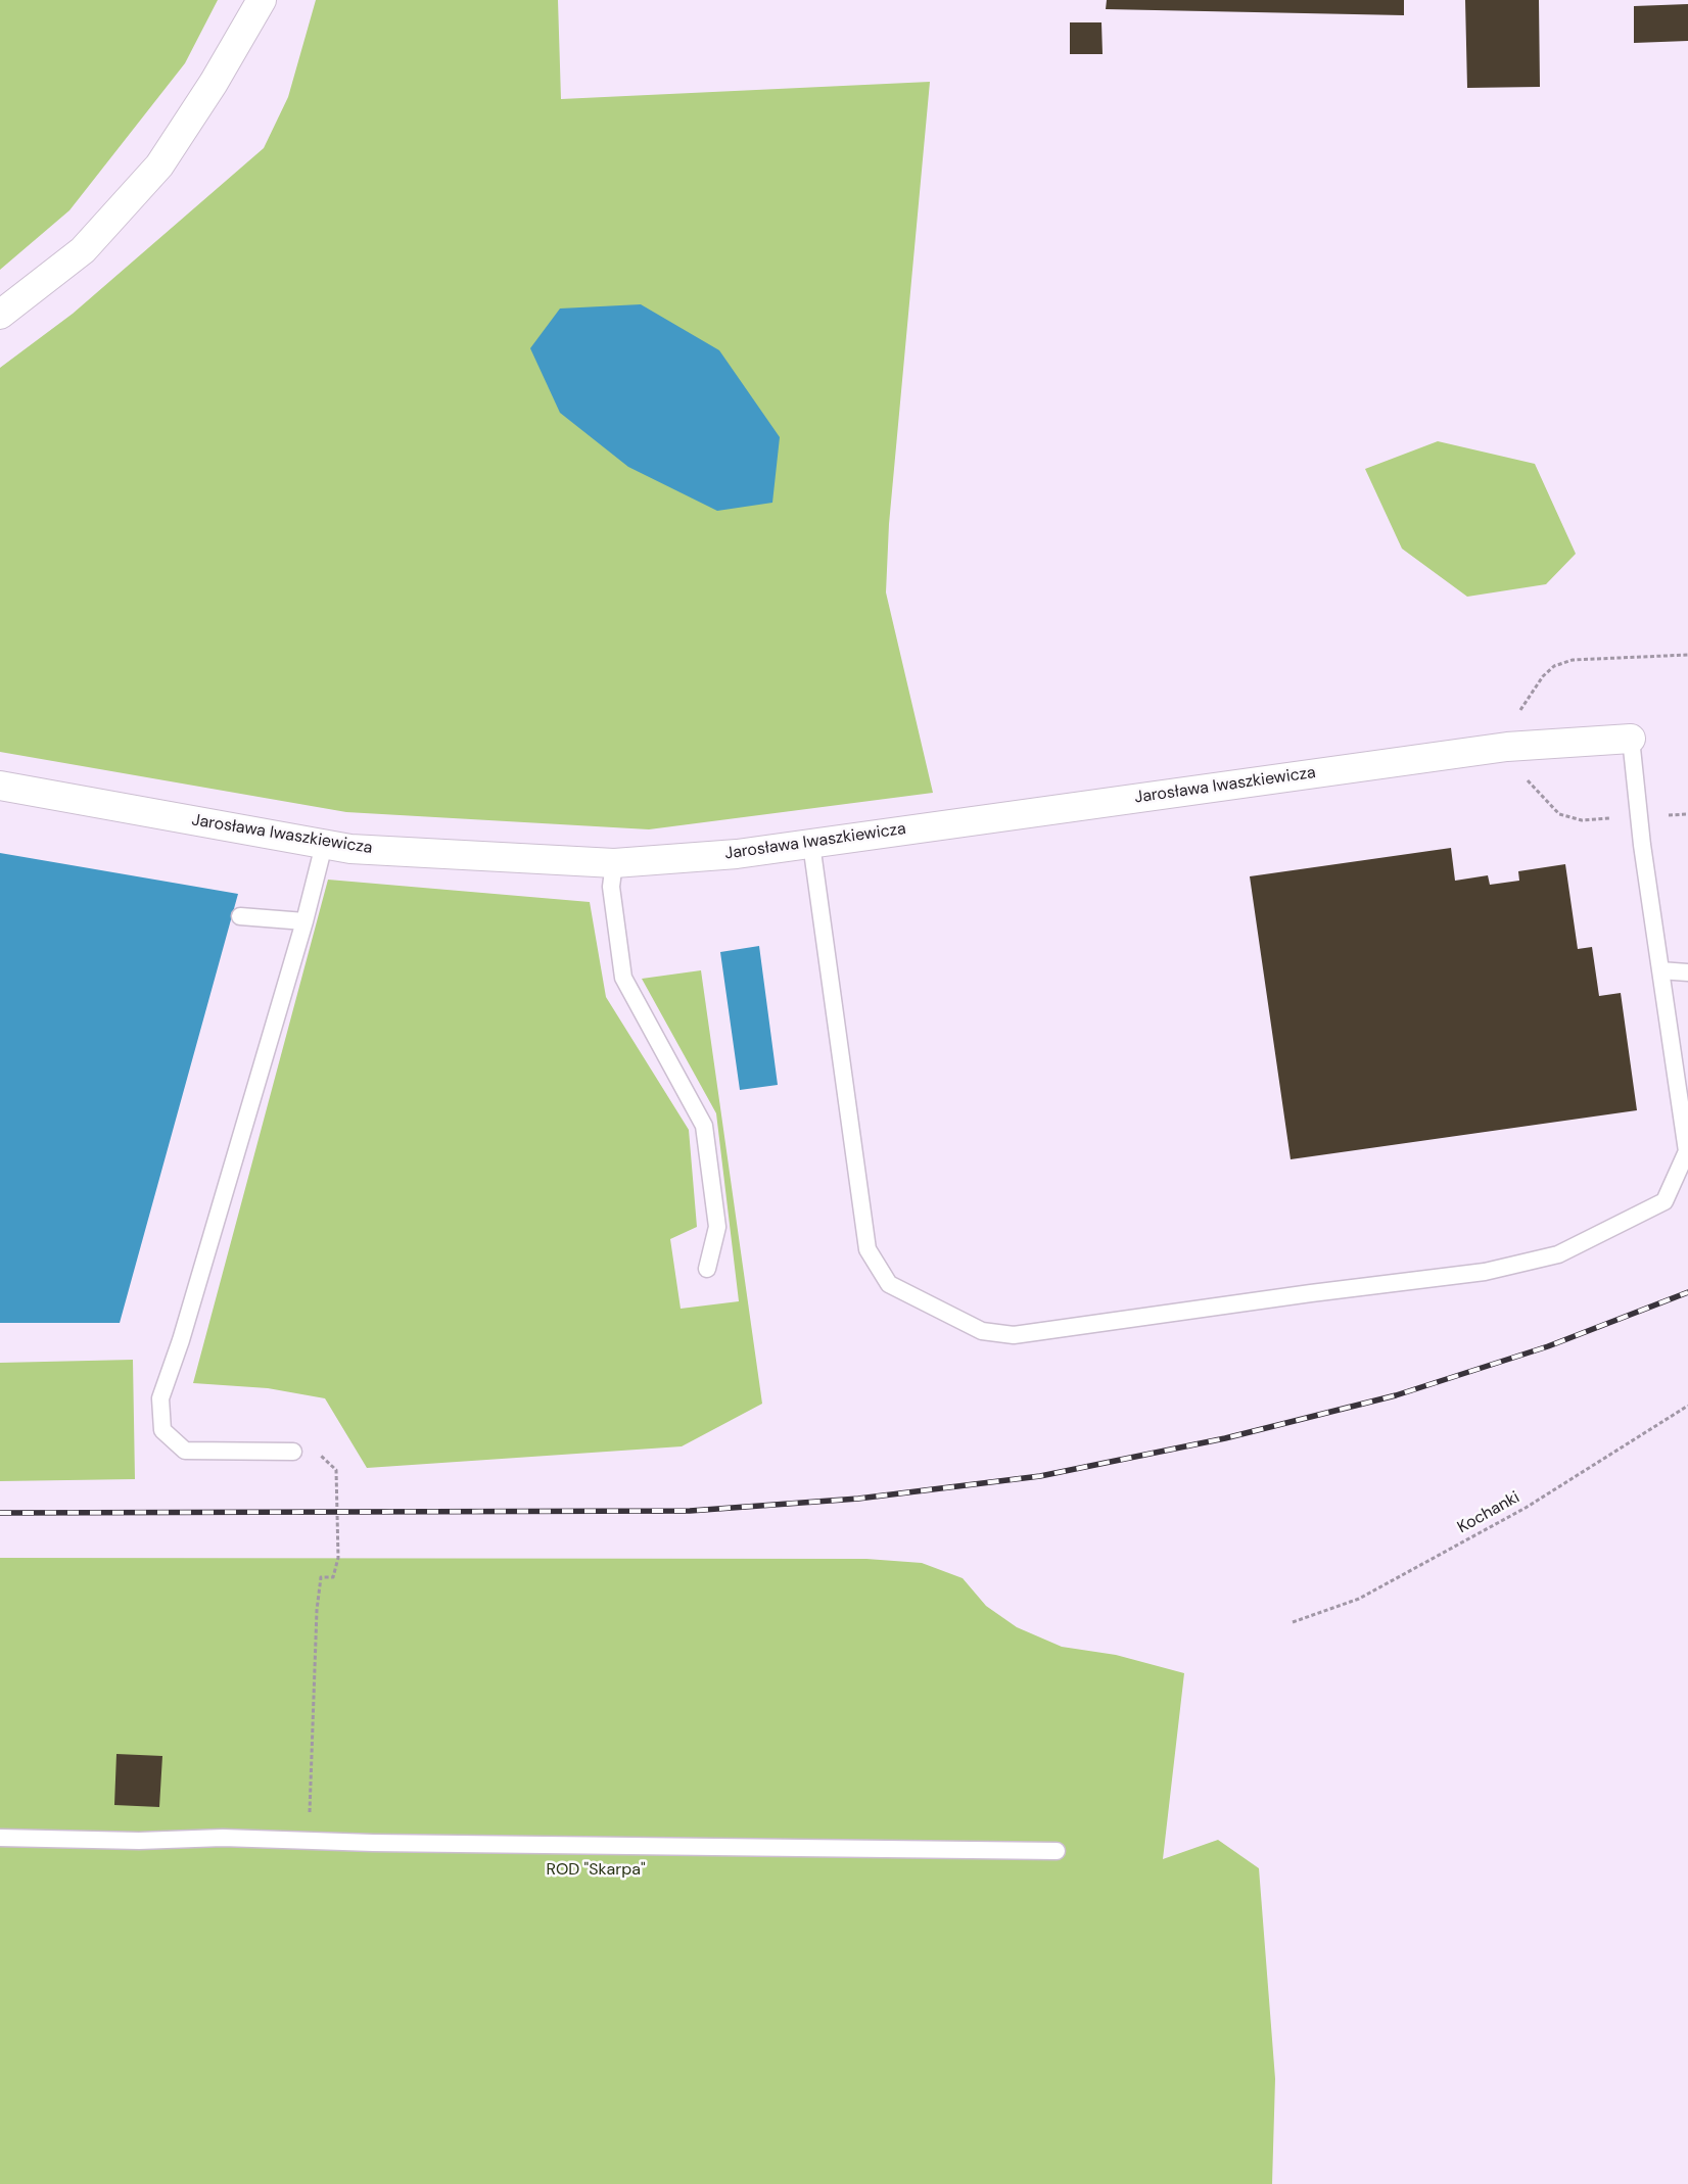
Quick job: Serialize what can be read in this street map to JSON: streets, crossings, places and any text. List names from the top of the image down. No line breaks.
{"streets":{"street":["Jarosława Iwaszkiewicza"],"path":["Kochanki"]},"parks":["ROD \"Skarpa\""]}
